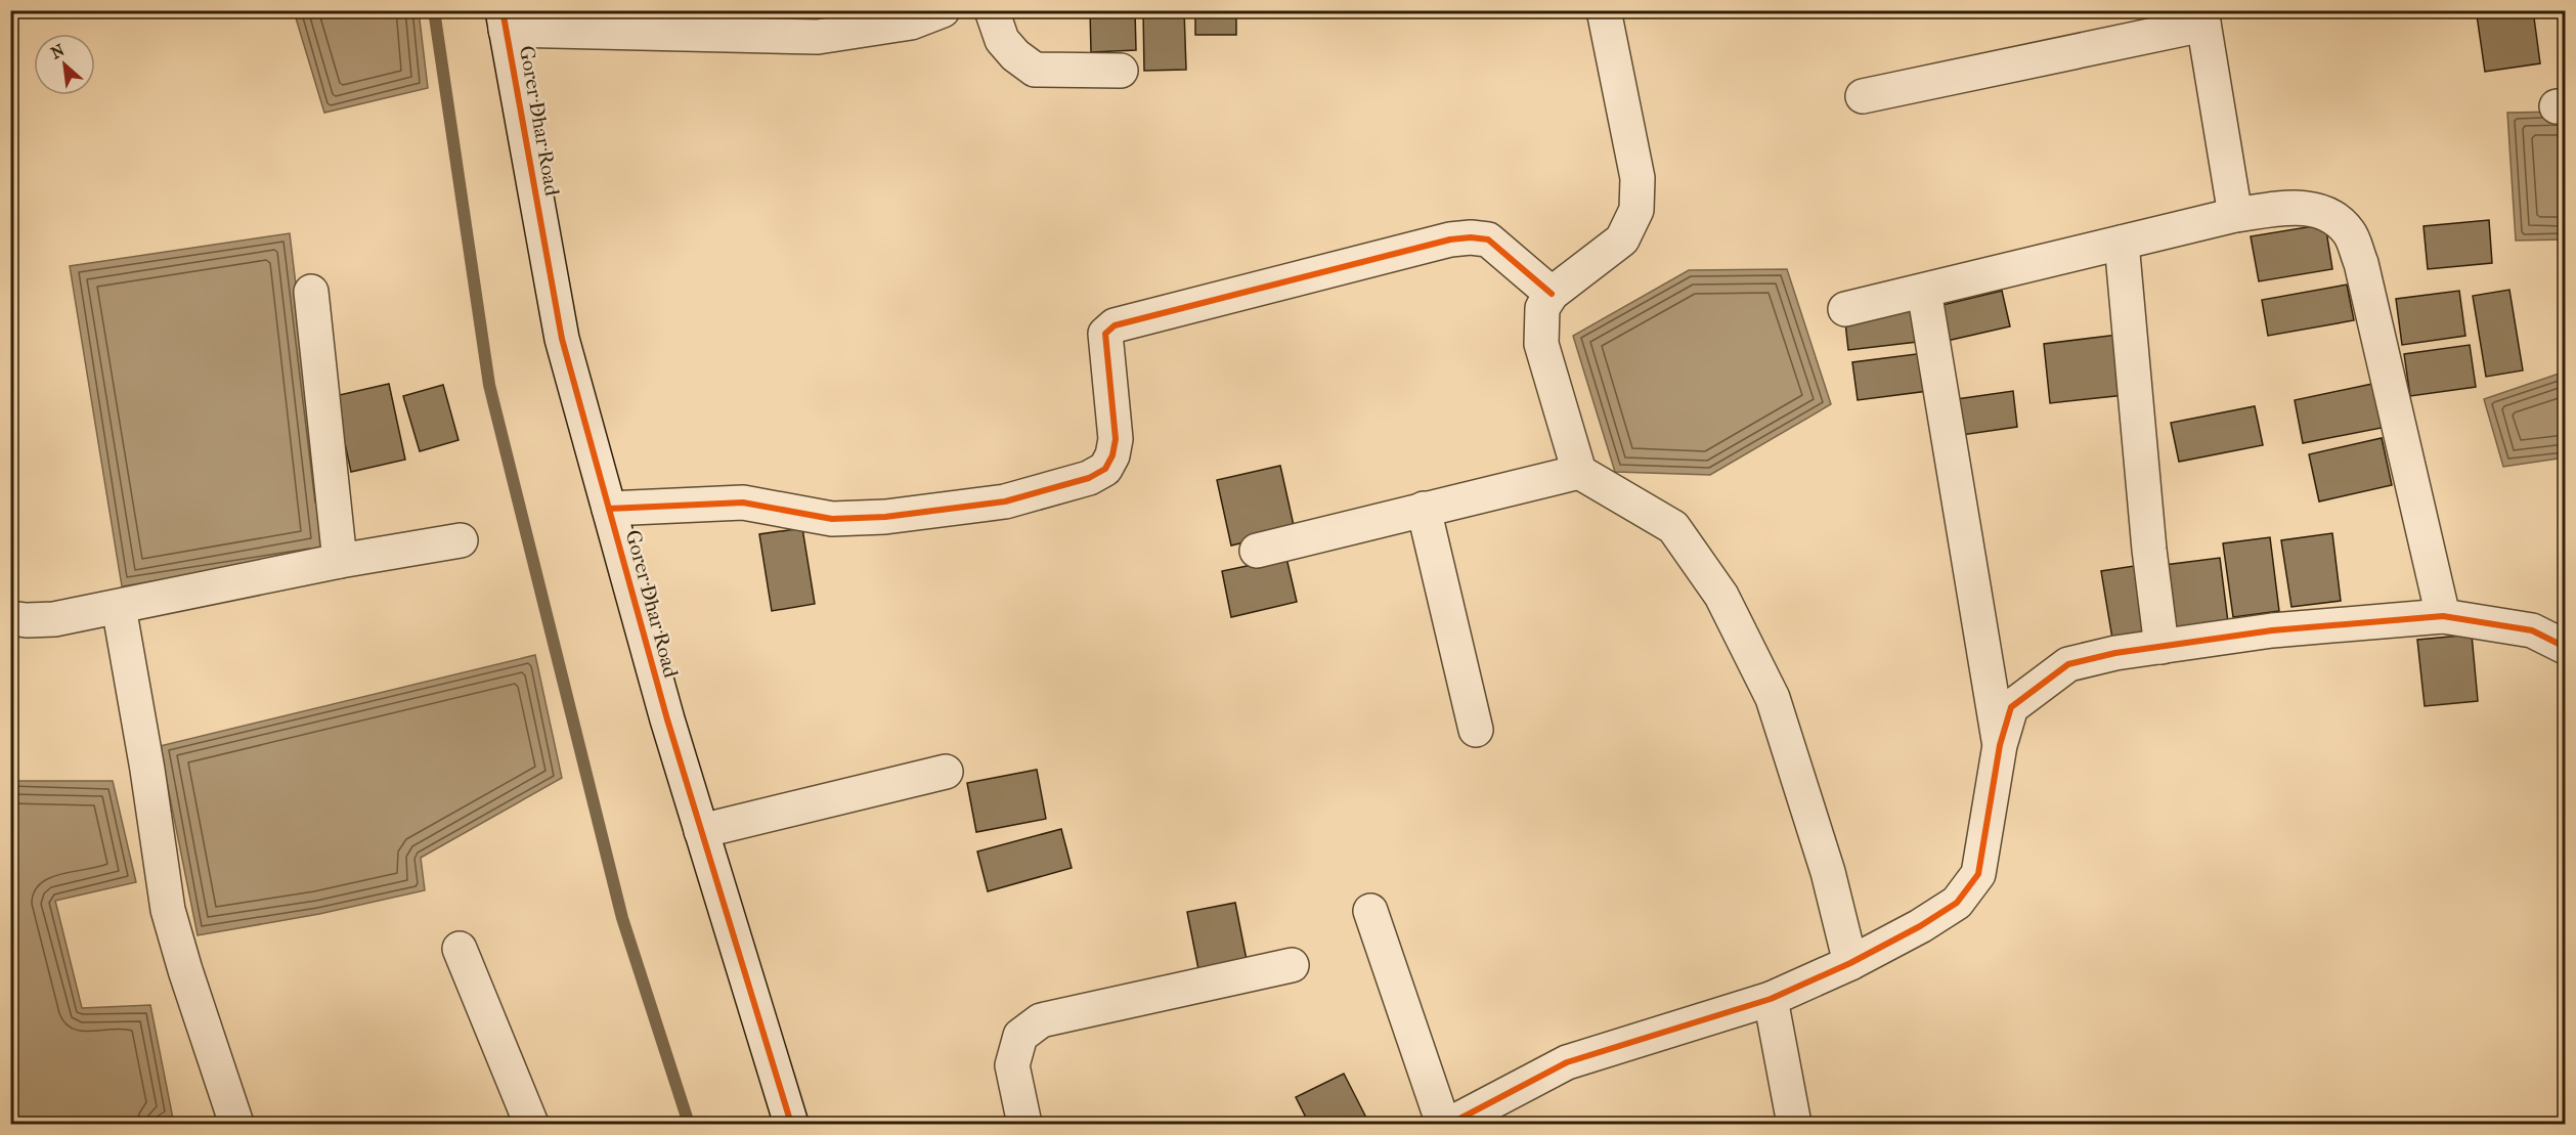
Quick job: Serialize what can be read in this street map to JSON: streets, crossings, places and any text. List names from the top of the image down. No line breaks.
{"streets":{"street":["Gorer Dhar Road"]},"north":"top left"}
